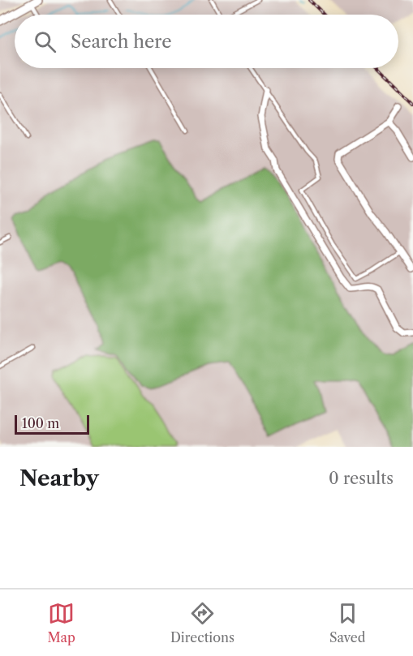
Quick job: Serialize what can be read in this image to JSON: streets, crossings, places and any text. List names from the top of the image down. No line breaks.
{"scale_bar":"100 m","page":{"search":"Search here","scale":"100 m","heading":["Nearby","0 results"],"nav":["Map","Directions","Saved"]}}
